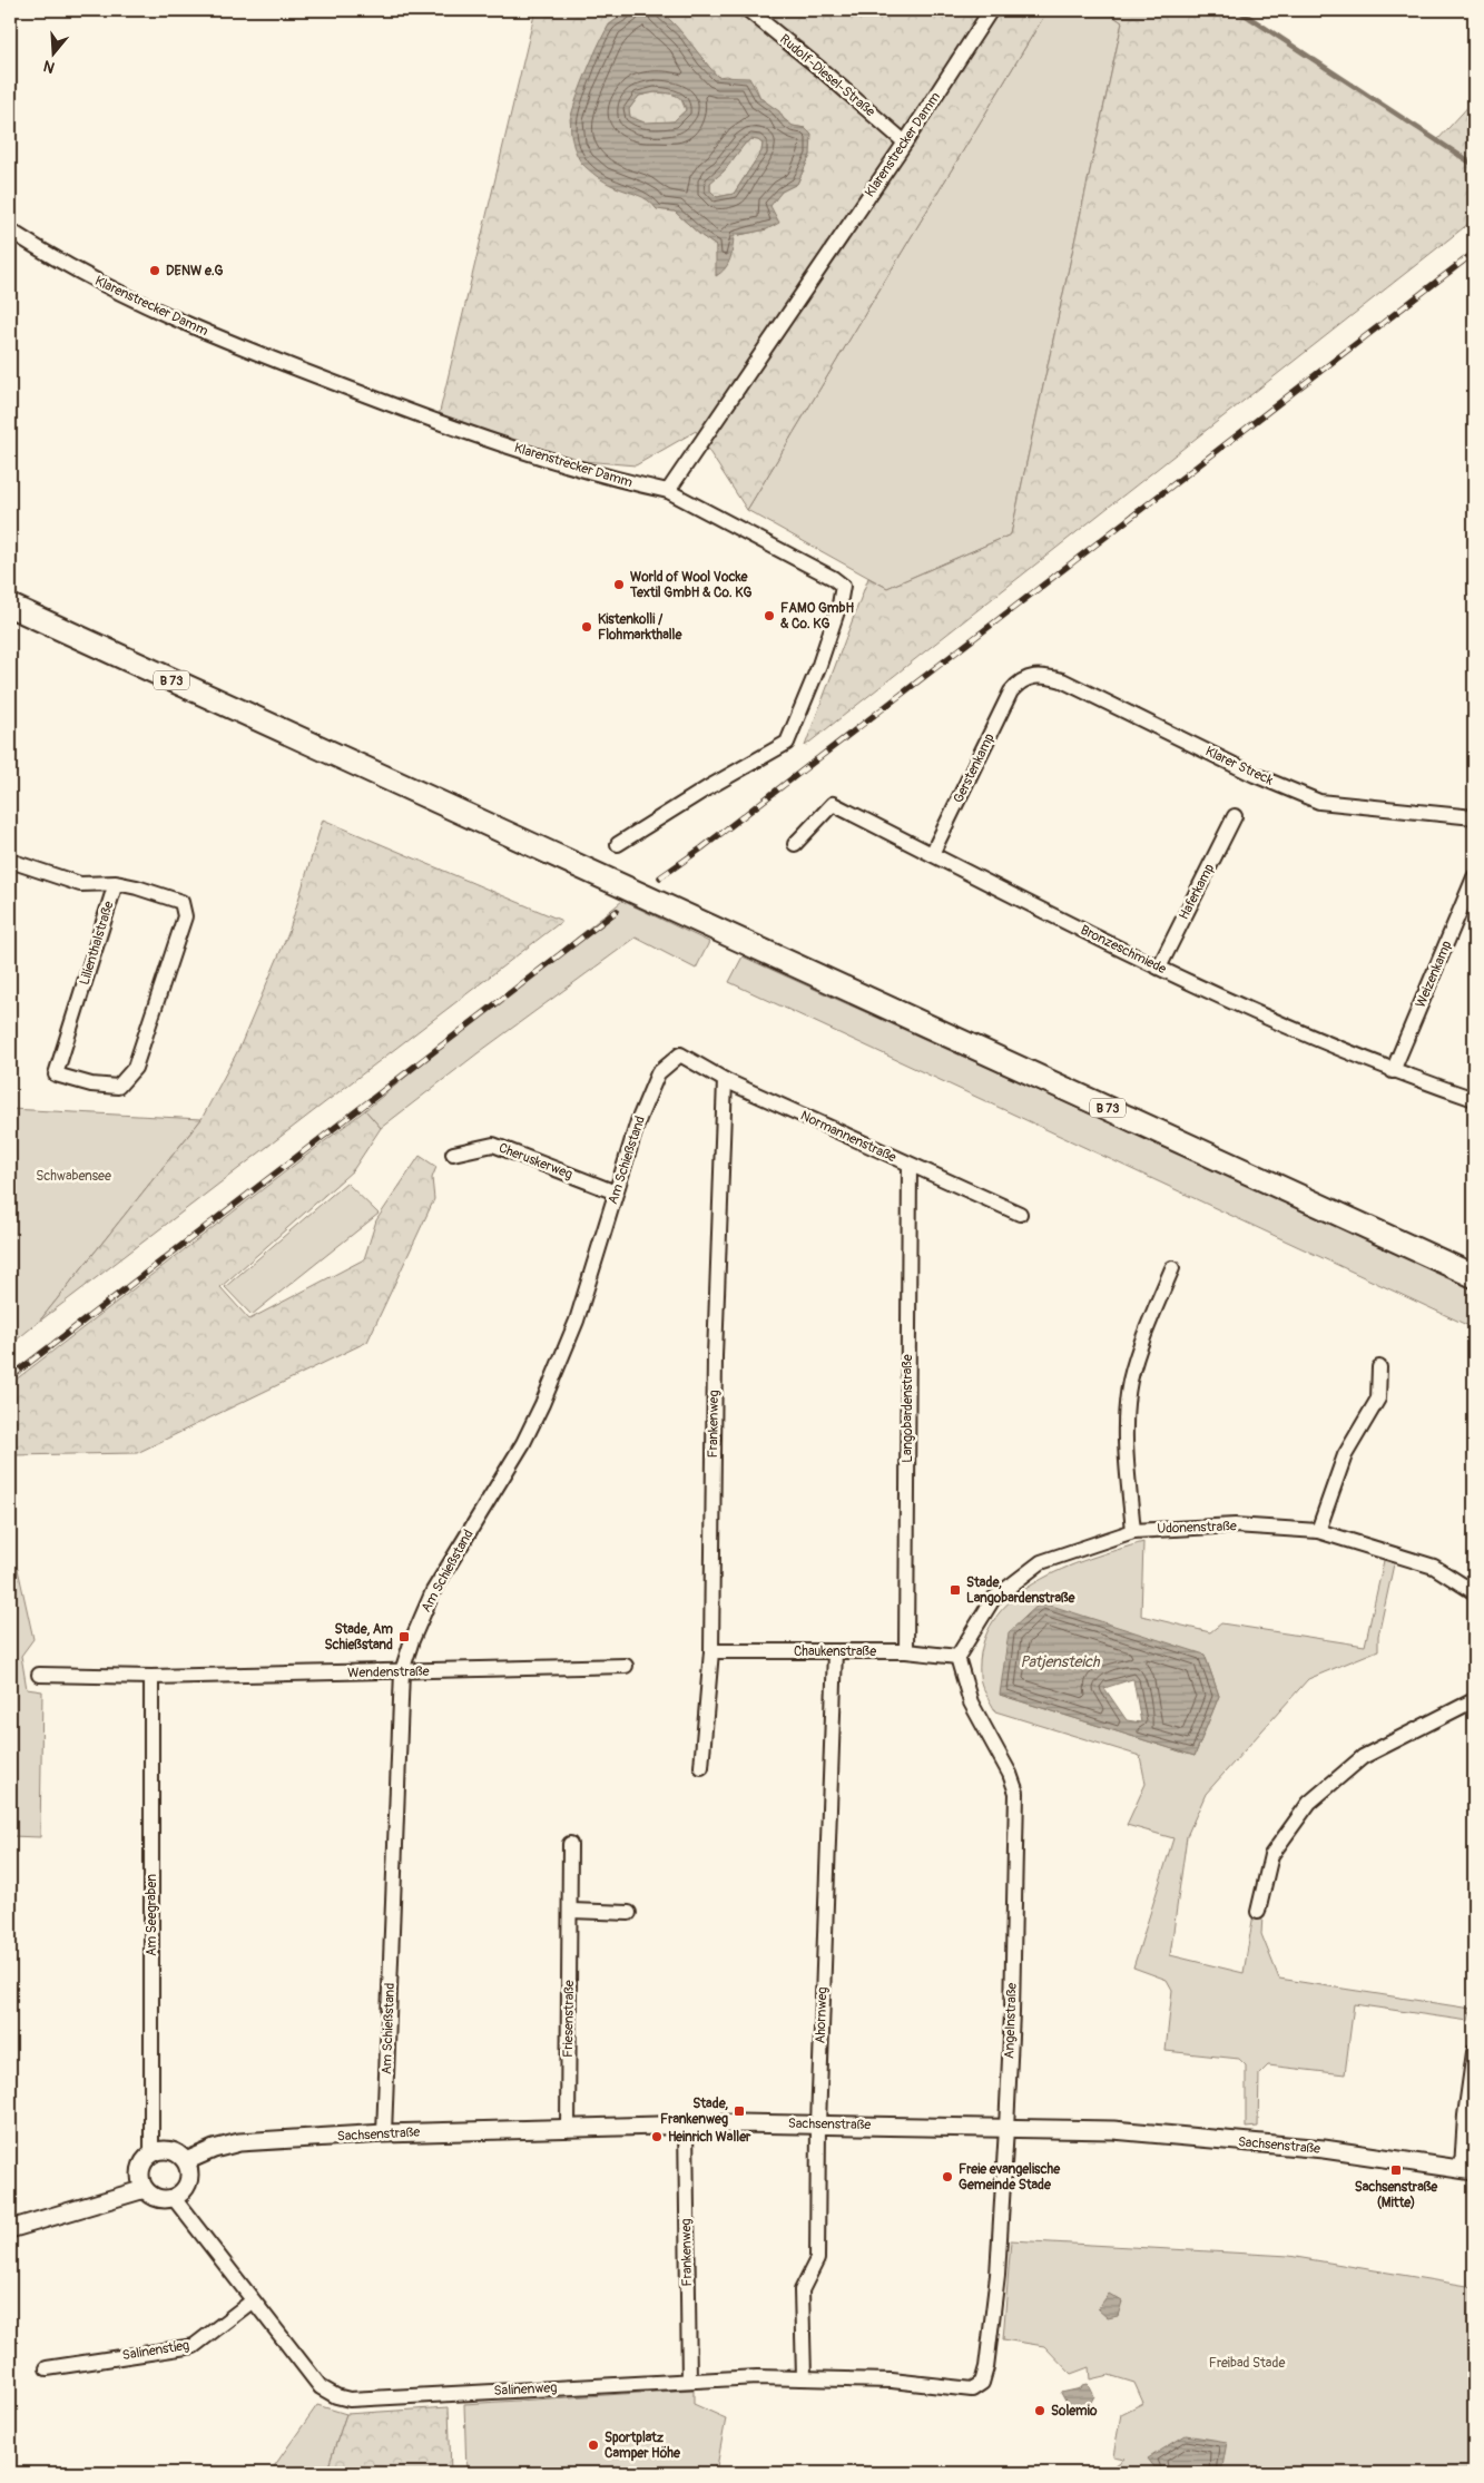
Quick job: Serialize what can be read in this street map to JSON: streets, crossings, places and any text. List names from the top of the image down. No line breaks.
{"streets":{"main road":["B 73"],"street":["Rudolf-Diesel-Straße","Klarenstrecker Damm","Klarer Streck","Gerstenkamp","Haferkamp","Lilienthalstraße","Bronzeschmiede","Weizenkamp","Normannenstraße","Am Schießstand","Cheruskerweg","Langobardenstraße","Frankenweg","Udonenstraße","Chaukenstraße","Wendenstraße","Am Seegraben","Ahornweg","Friesenstraße","Angelnstraße","Sachsenstraße","Salinenstieg","Salinenweg"]},"crossings":[["Rudolf-Diesel-Straße","Klarenstrecker Damm"],["Klarer Streck","Gerstenkamp"],["Gerstenkamp","Bronzeschmiede"],["Haferkamp","Bronzeschmiede"],["Bronzeschmiede","Weizenkamp"],["Normannenstraße","Am Schießstand"],["Normannenstraße","Langobardenstraße"],["Normannenstraße","Frankenweg"],["Am Schießstand","Cheruskerweg"],["Am Schießstand","Wendenstraße"],["Am Schießstand","Sachsenstraße"],["Langobardenstraße","Chaukenstraße"],["Frankenweg","Chaukenstraße"],["Frankenweg","Sachsenstraße"],["Frankenweg","Salinenweg"],["Udonenstraße","Chaukenstraße"],["Udonenstraße","Angelnstraße"],["Chaukenstraße","Ahornweg"],["Chaukenstraße","Angelnstraße"],["Wendenstraße","Am Seegraben"],["Am Seegraben","Sachsenstraße"],["Am Seegraben","Salinenweg"],["Ahornweg","Sachsenstraße"],["Ahornweg","Salinenweg"],["Friesenstraße","Sachsenstraße"],["Angelnstraße","Sachsenstraße"],["Angelnstraße","Salinenweg"],["Sachsenstraße","Salinenweg"],["Salinenstieg","Salinenweg"]],"water":["Patjensteich"],"parks":["Schwabensee","Freibad Stade"],"places":{"other":["DENW e.G","World of Wool Vocke Textil GmbH & Co. KG","FAMO GmbH & Co. KG","Kistenkolli / Flohmarkthalle","Heinrich Waller","Freie evangelische Gemeinde Stade","Solemio","Sportplatz Camper Höhe"],"transit":["Stade, Langobardenstraße","Stade, Am Schießstand","Stade, Frankenweg","Sachsenstraße (Mitte)"]},"north":"bottom"}
